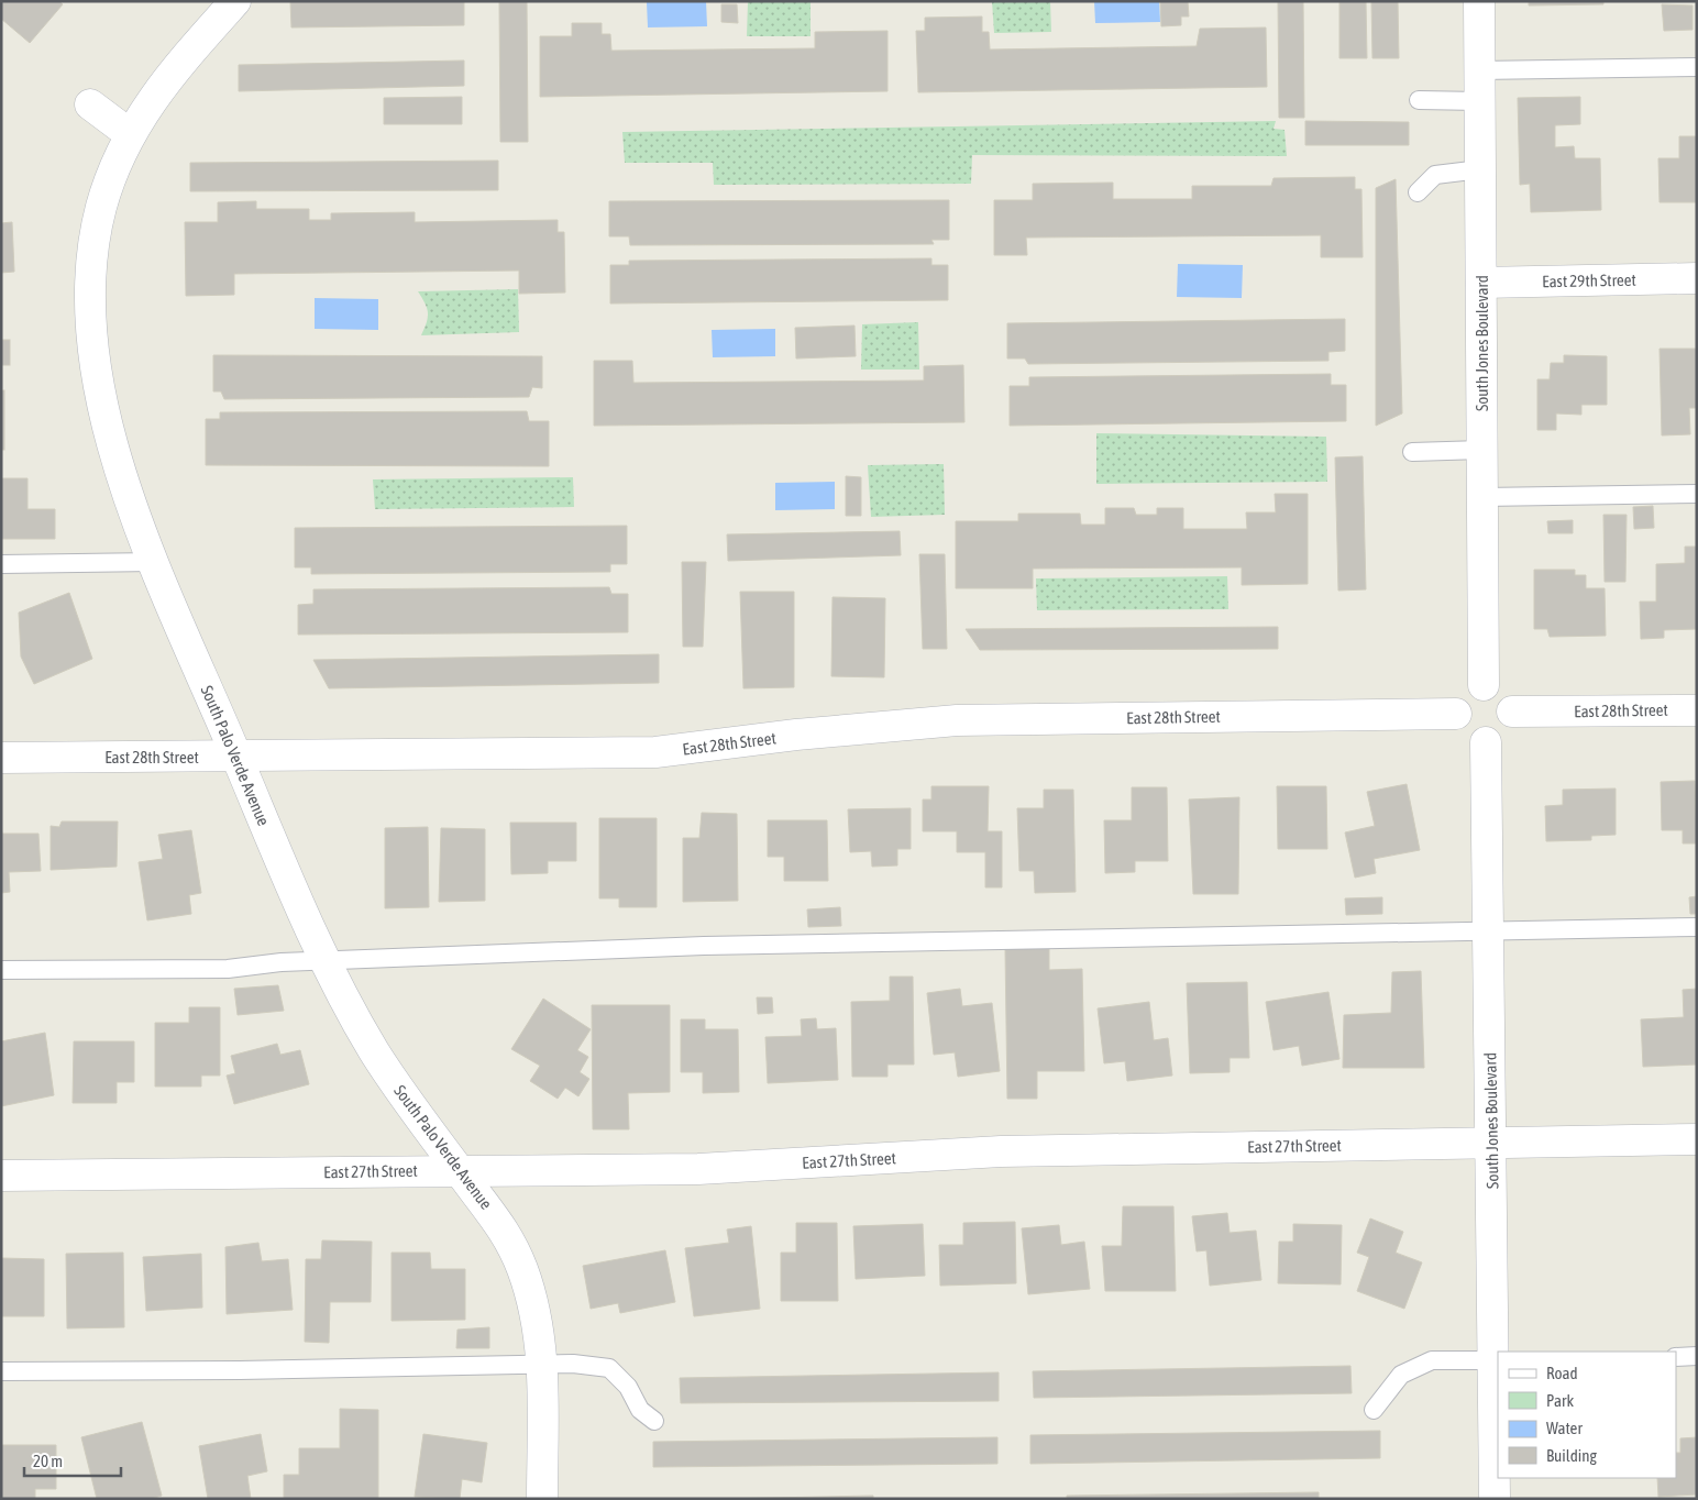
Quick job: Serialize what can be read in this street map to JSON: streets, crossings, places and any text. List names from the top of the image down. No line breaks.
{"streets":{"street":["East 29th Street","South Jones Boulevard","East 28th Street","South Palo Verde Avenue","East 27th Street"]},"crossings":[["East 29th Street","South Jones Boulevard"],["South Jones Boulevard","East 28th Street"],["South Jones Boulevard","East 27th Street"],["East 28th Street","South Palo Verde Avenue"],["South Palo Verde Avenue","East 27th Street"]],"legend":["Road","Park","Water","Building"],"scale_bar":"20 m"}
